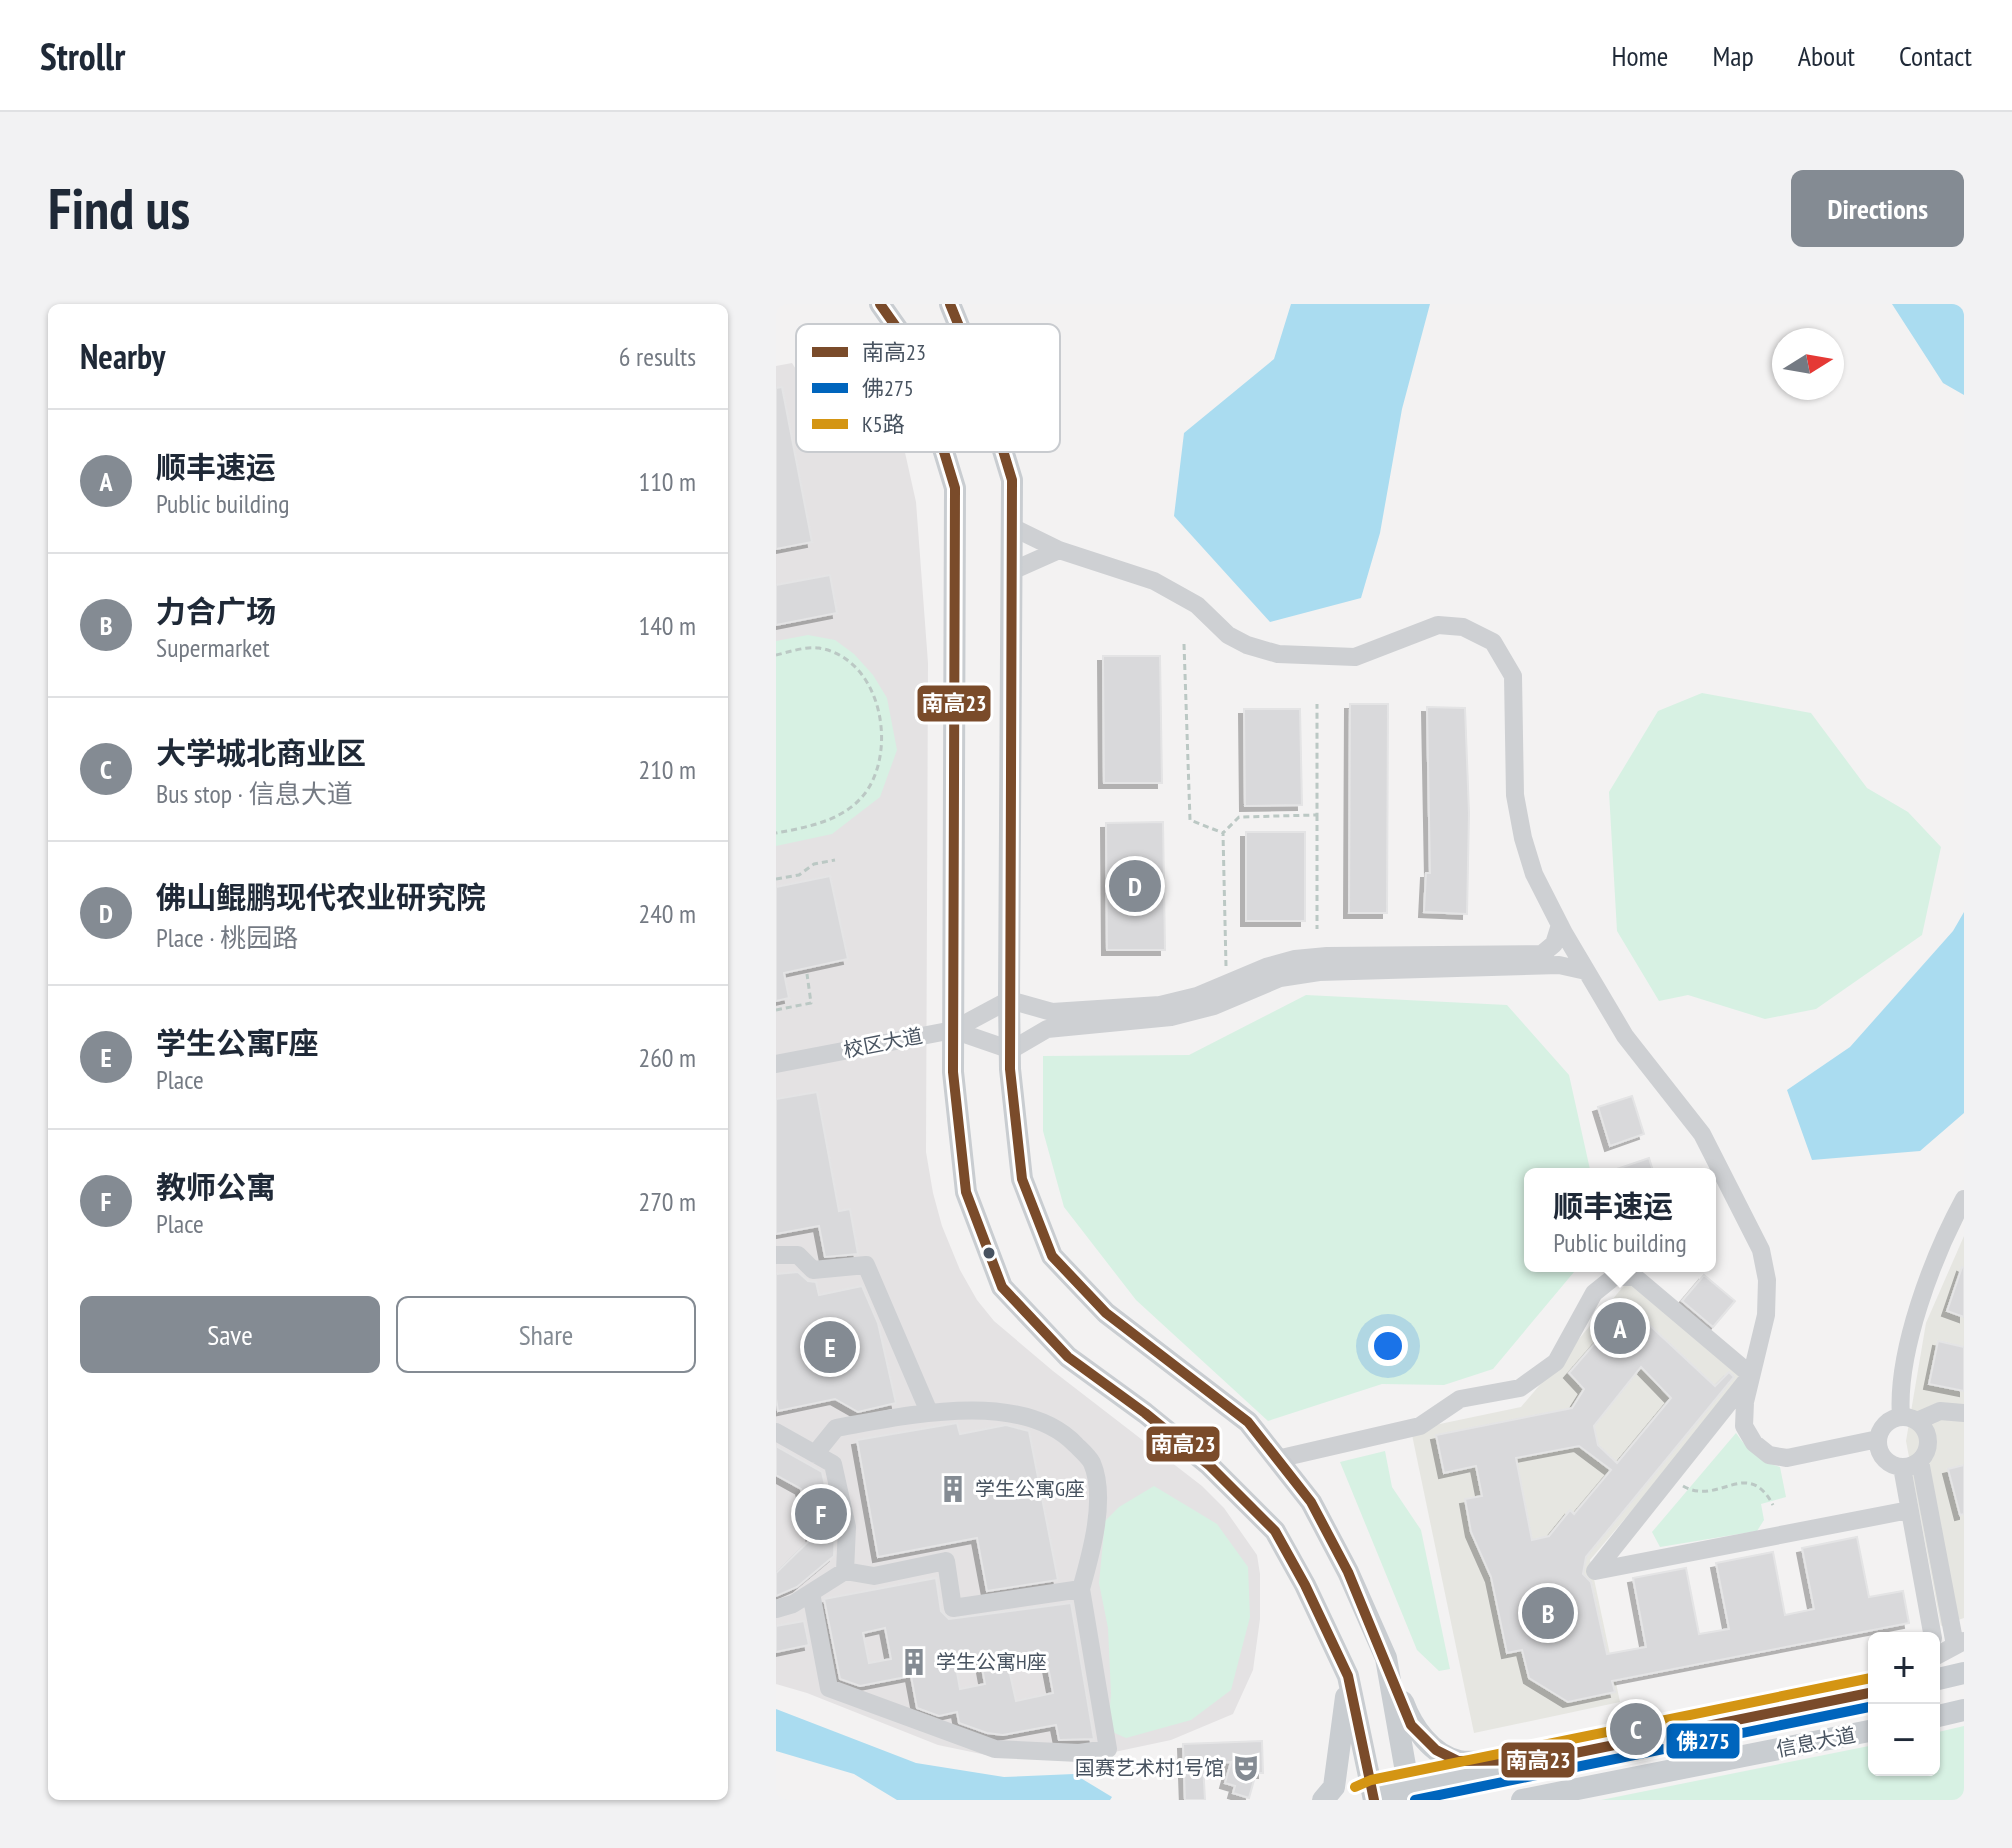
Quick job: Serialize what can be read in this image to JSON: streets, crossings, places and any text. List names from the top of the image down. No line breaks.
{"streets":{"main road":["信息大道"],"street":["校区大道"]},"places":{"building":["学生公寓G座","学生公寓H座"],"theatre":["国赛艺术村1号馆"]},"lines":["transit line 南高23","transit line K5路","transit line 佛275"],"legend":["南高23","佛275","K5路"],"north":"right","page":{"header":"Strollr","nav":["Home","Map","About","Contact"],"buttons":["Directions",["Save","Share"]],"title":"Find us","heading":["Nearby","6 results"],"list":[{"mark":"A","name":"顺丰速运","note":"Public building","value":"110 m"},{"mark":"B","name":"力合广场","note":"Supermarket","value":"140 m"},{"mark":"C","name":"大学城北商业区","note":"Bus stop · 信息大道","value":"210 m"},{"mark":"D","name":"佛山鲲鹏现代农业研究院","note":"Place · 桃园路","value":"240 m"},{"mark":"E","name":"学生公寓F座","note":"Place","value":"260 m"},{"mark":"F","name":"教师公寓","note":"Place","value":"270 m"}],"pins":["D","A","E","F","B","C"],"popup":["顺丰速运","Public building"],"map_buttons":["+","−"]}}
